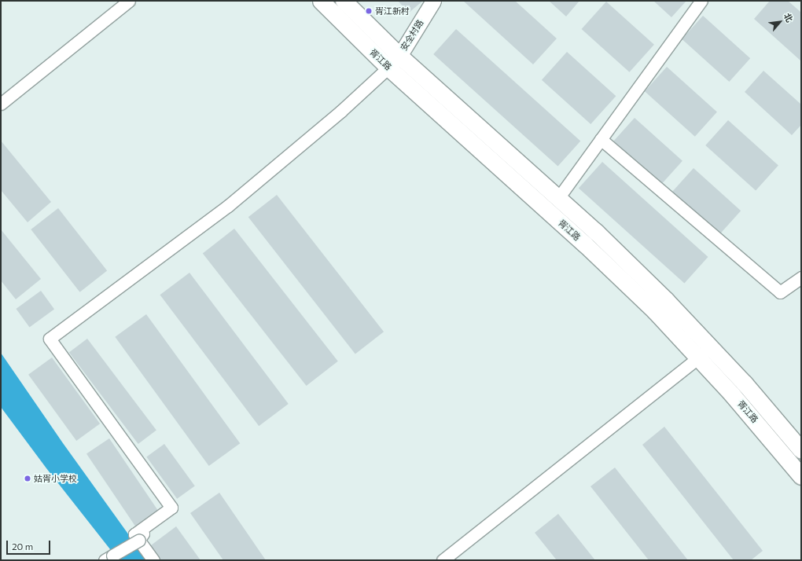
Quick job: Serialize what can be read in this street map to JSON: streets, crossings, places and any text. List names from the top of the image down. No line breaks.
{"streets":{"main road":["胥江路"],"street":["安全村路"]},"crossings":[["安全村路","胥江路"]],"places":["胥江新村","姑胥小学校"],"scale_bar":"20 m","north":"top right"}
